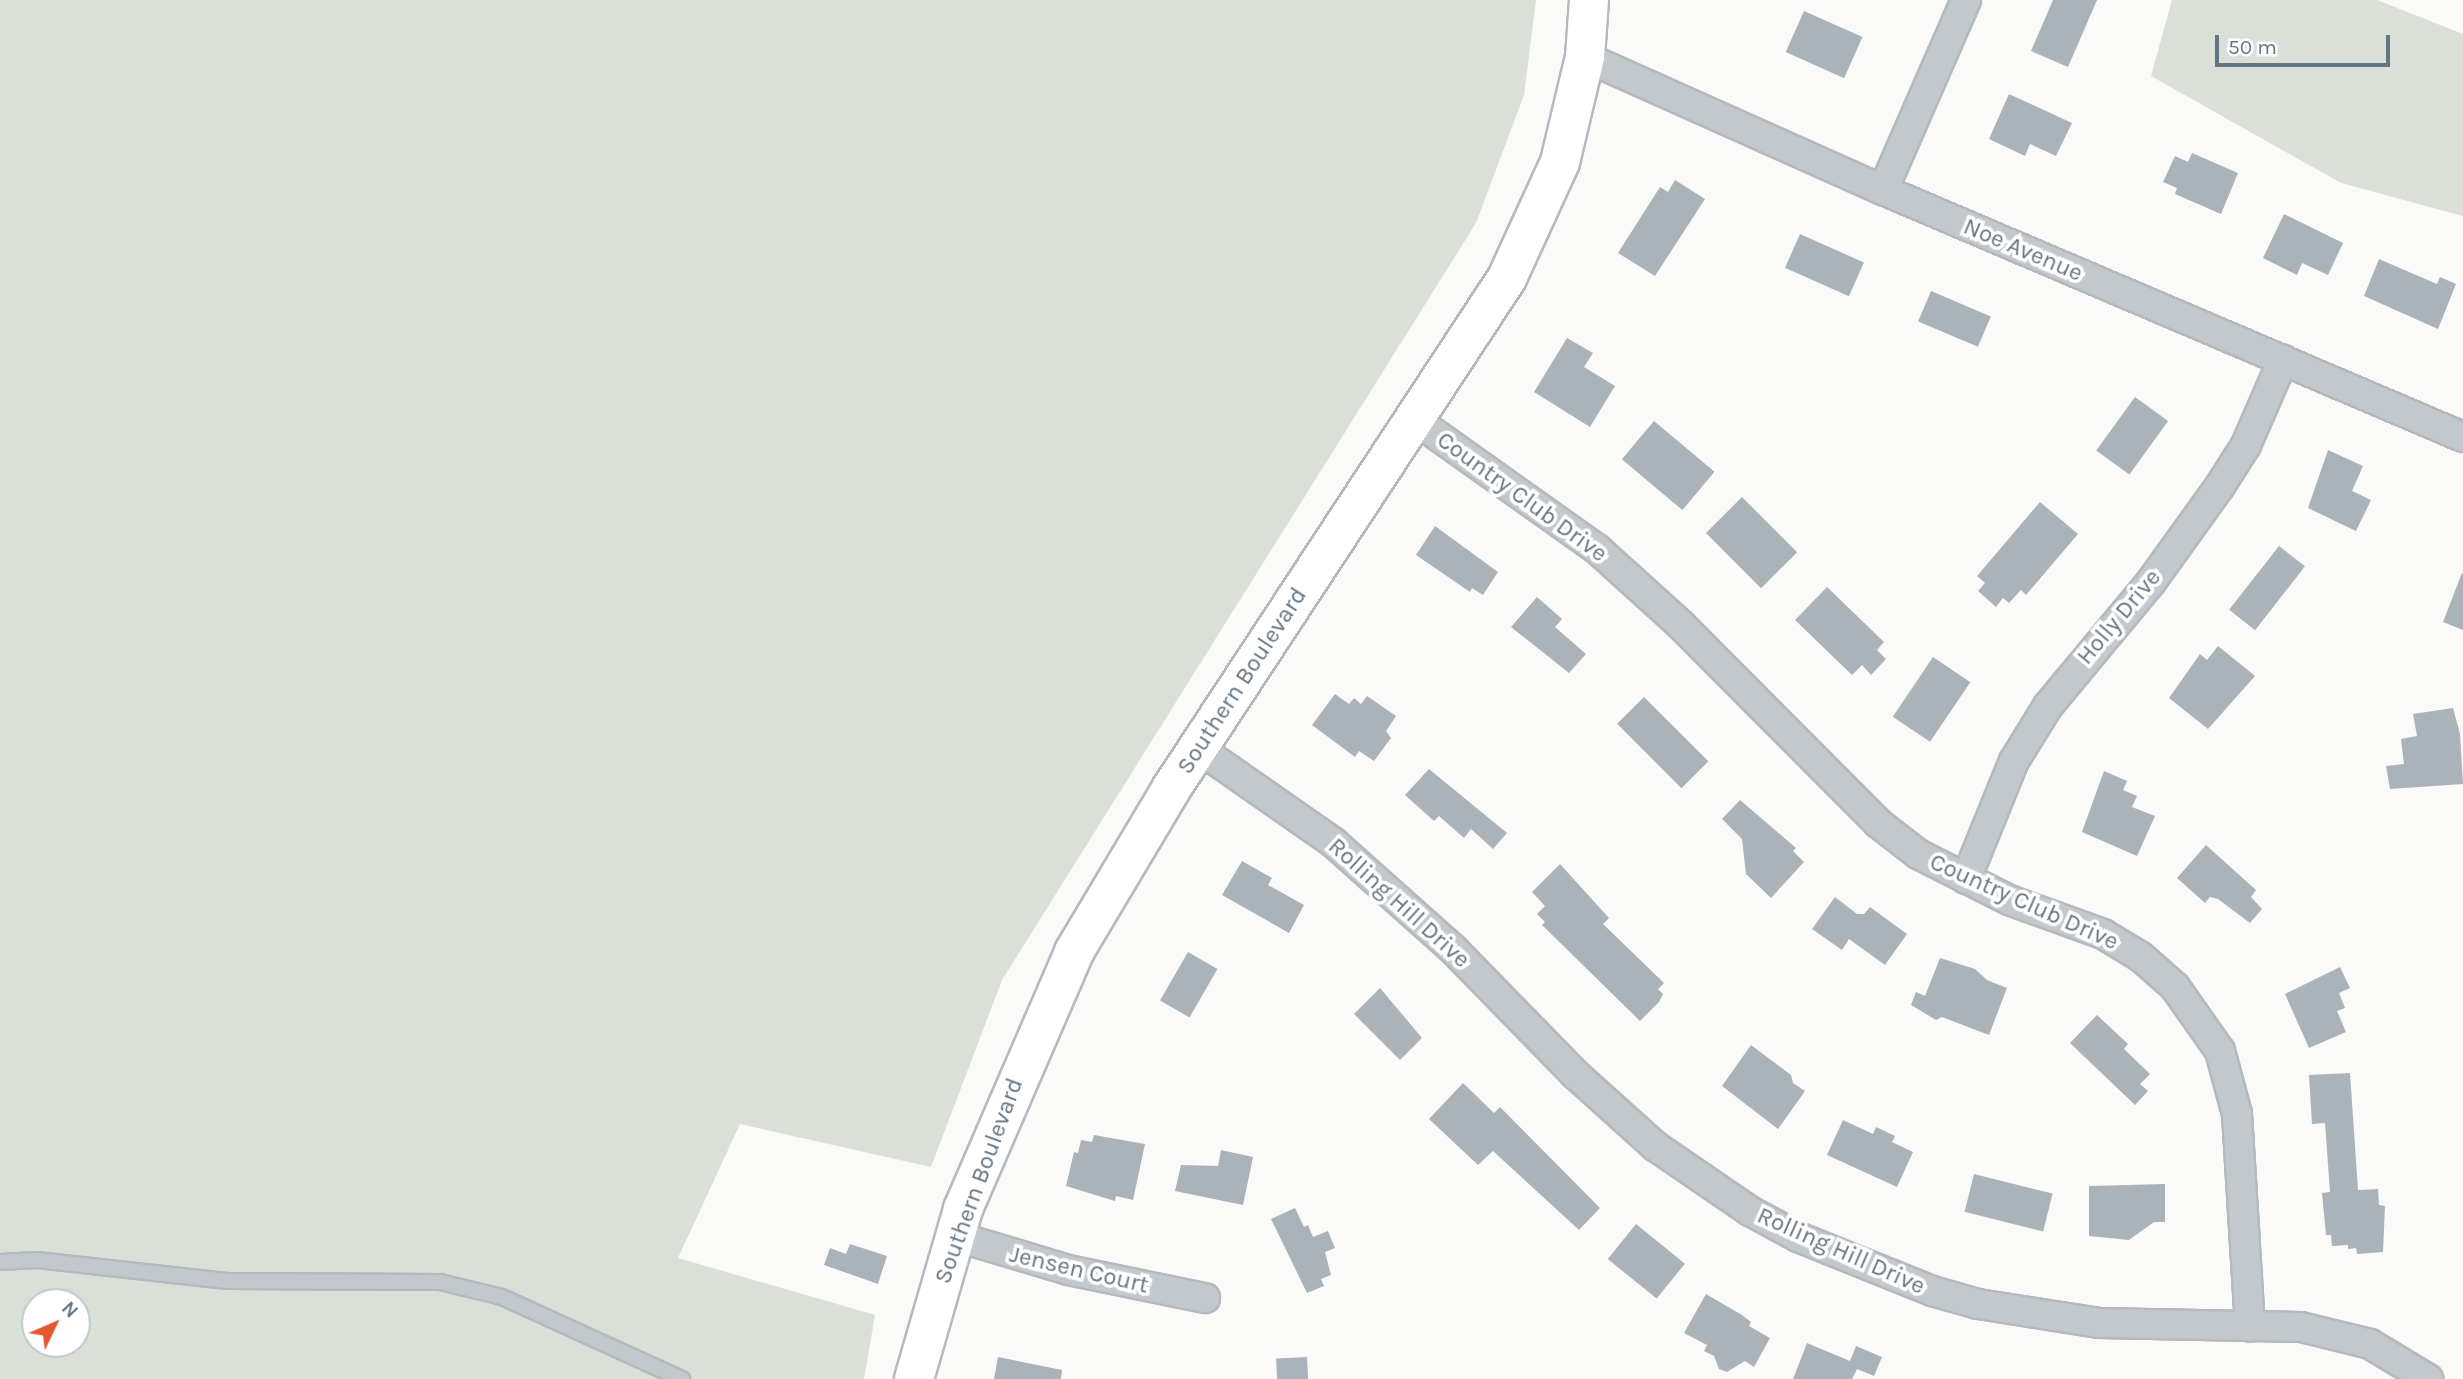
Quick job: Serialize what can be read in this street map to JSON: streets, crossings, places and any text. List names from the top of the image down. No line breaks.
{"streets":{"main road":["Southern Boulevard"],"street":["Noe Avenue","Country Club Drive","Holly Drive","Rolling Hill Drive","Jensen Court"]},"crossings":[["Noe Avenue","Holly Drive"],["Noe Avenue","Southern Boulevard"],["Country Club Drive","Holly Drive"],["Country Club Drive","Southern Boulevard"],["Country Club Drive","Rolling Hill Drive"],["Southern Boulevard","Rolling Hill Drive"],["Southern Boulevard","Jensen Court"]],"scale_bar":"50 m","north":"top right"}
